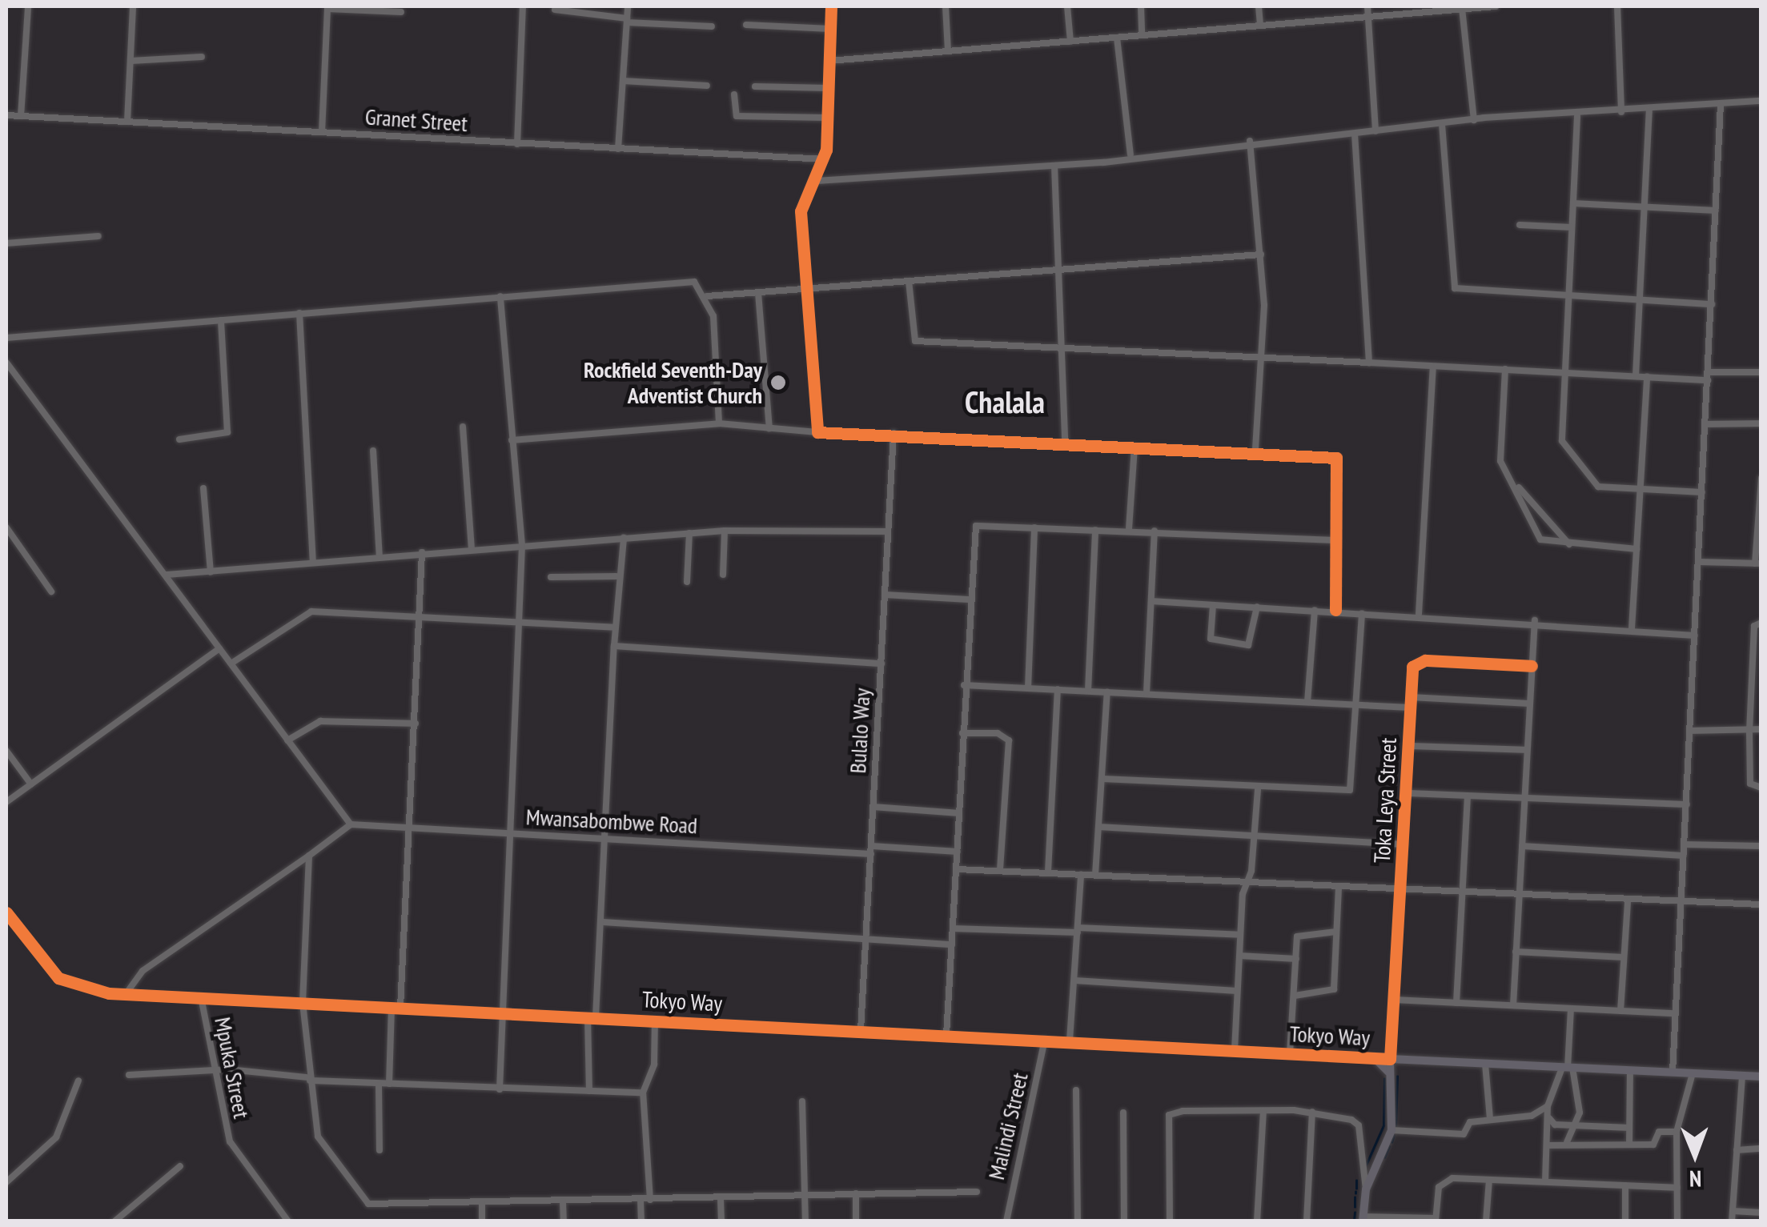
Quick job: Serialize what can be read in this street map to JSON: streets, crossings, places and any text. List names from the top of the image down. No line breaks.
{"streets":{"main road":["Tokyo Way"],"street":["Granet Street","Bulalo Way","Toka Leya Street","Mwansabombwe Road","Mpuka Street","Malindi Street"]},"crossings":[["Bulalo Way","Mwansabombwe Road"],["Bulalo Way","Tokyo Way"],["Toka Leya Street","Tokyo Way"],["Tokyo Way","Mpuka Street"],["Tokyo Way","Malindi Street"]],"districts":["Chalala"],"places":["Rockfield Seventh-Day Adventist Church"],"north":"bottom"}
